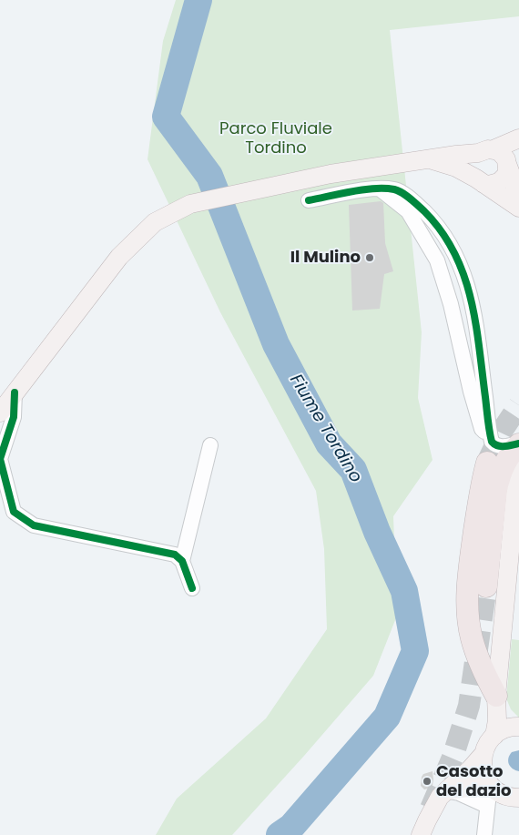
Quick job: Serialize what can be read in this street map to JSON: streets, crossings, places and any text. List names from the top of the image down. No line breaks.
{"water":["Fiume Tordino"],"parks":["Parco Fluviale Tordino"],"places":["Il Mulino","Casotto del dazio"]}
